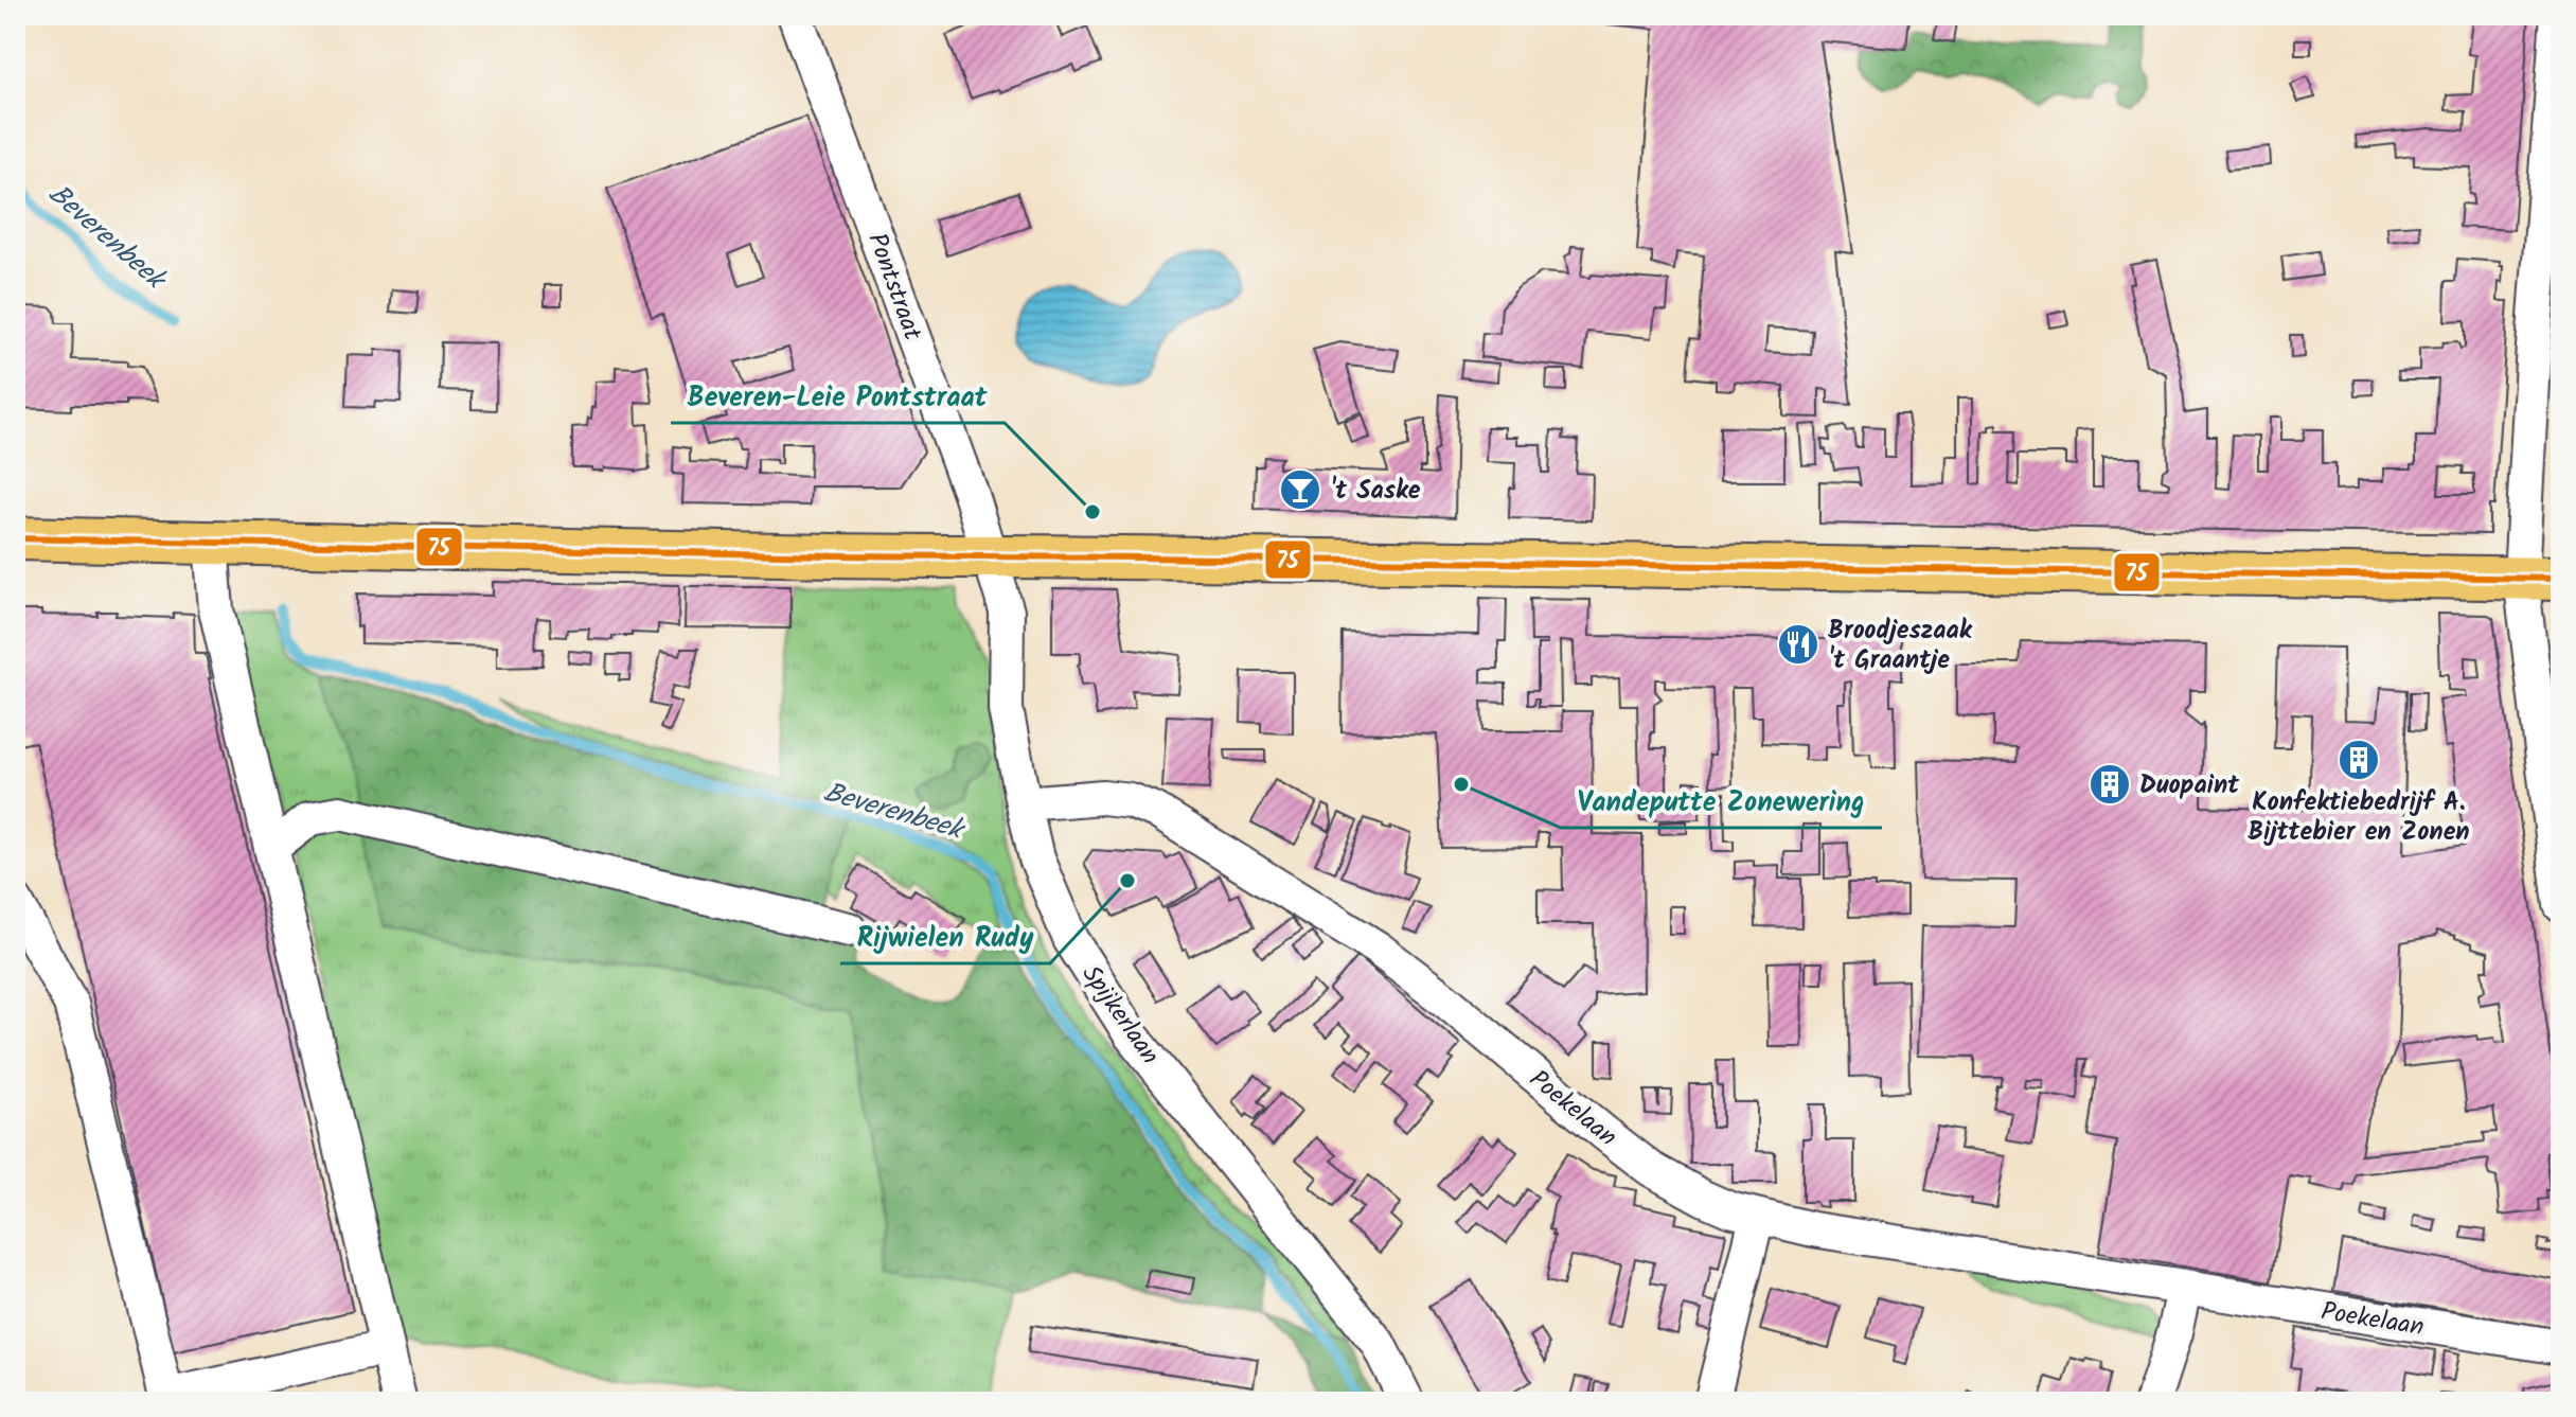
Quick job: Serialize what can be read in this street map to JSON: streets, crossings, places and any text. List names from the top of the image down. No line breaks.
{"streets":{"street":["Pontstraat","Spijkerlaan","Poekelaan"]},"crossings":[["Pontstraat","Spijkerlaan"],["Spijkerlaan","Poekelaan"]],"water":["Beverenbeek"],"places":{"bar":["'t Saske"],"other":["Beveren-Leie Pontstraat","Vandeputte Zonewering","Rijwielen Rudy"],"restaurant":["Broodjeszaak 't Graantje"],"building":["Konfektiebedrijf A. Bijttebier en Zonen","Duopaint"]},"lines":["transit line 75"]}
